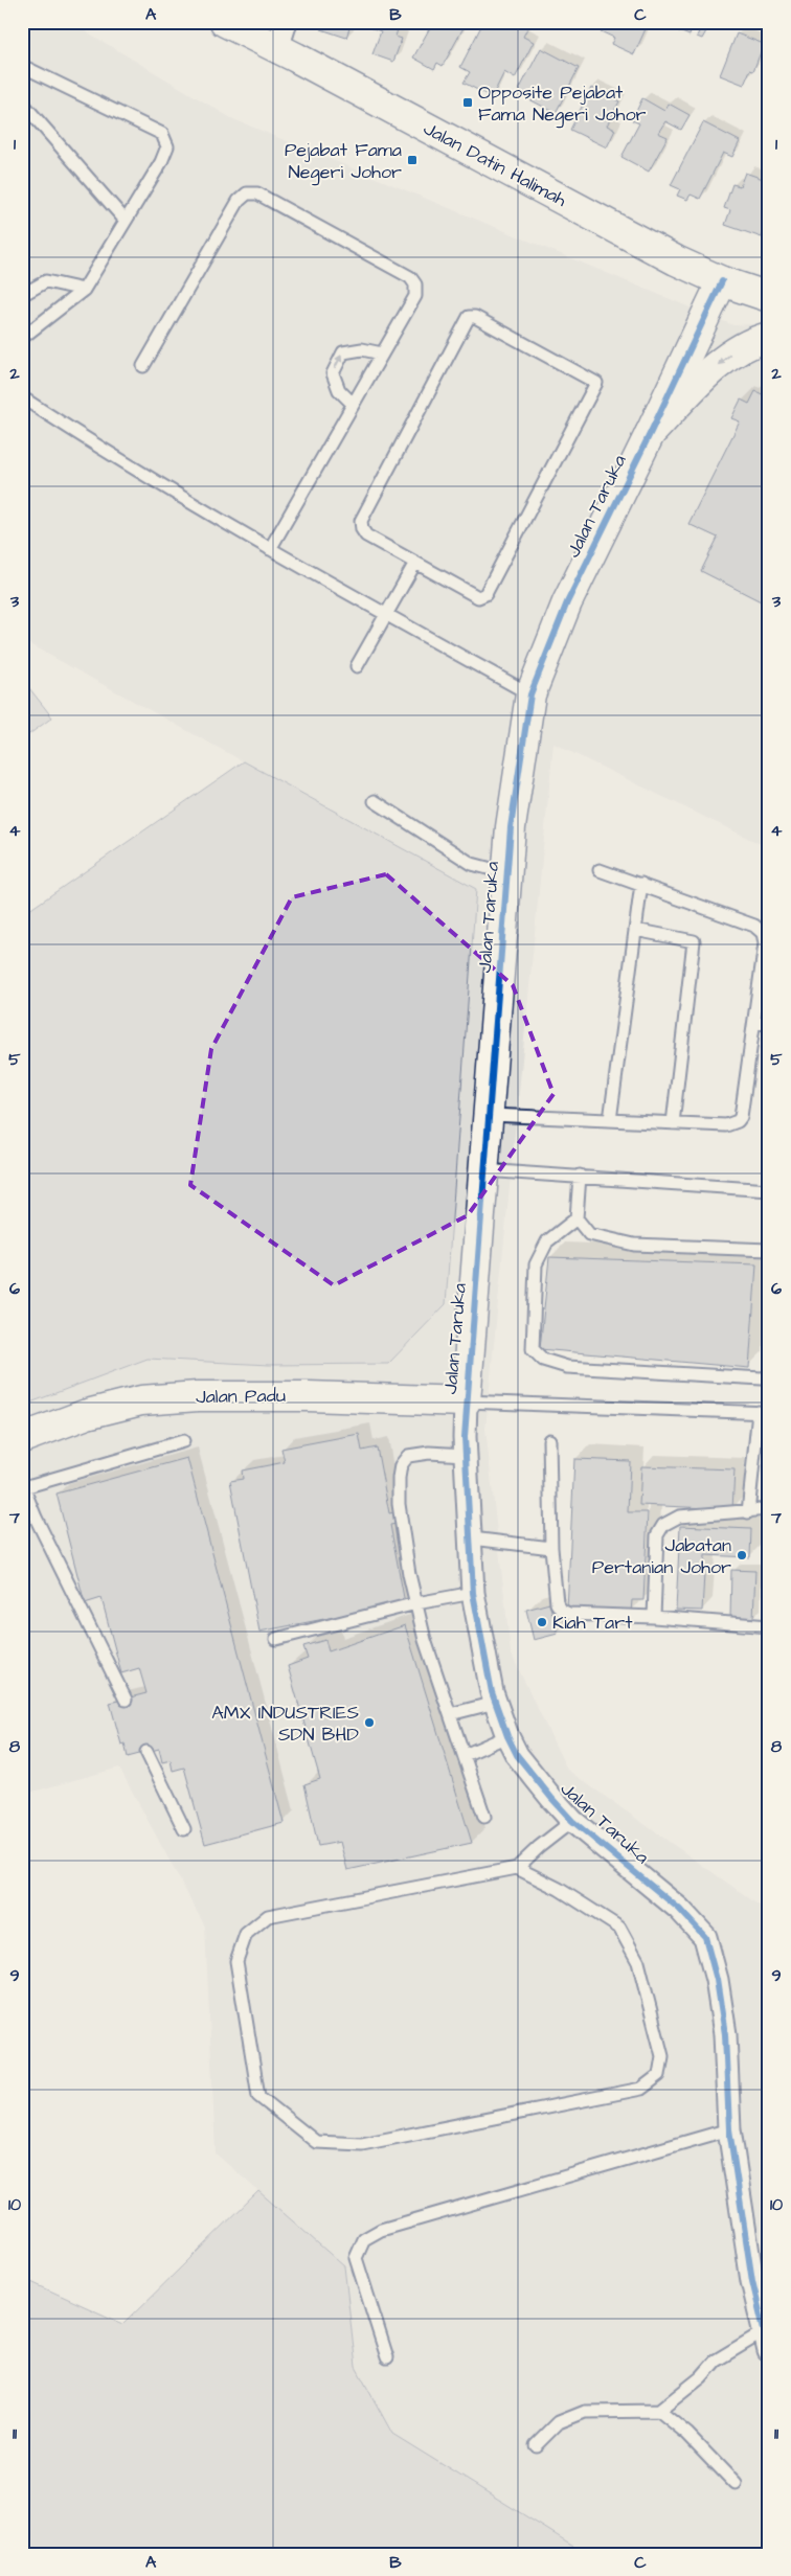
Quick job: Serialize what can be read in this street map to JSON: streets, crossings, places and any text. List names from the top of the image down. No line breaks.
{"streets":{"street":["Jalan Datin Halimah","Jalan Taruka","Jalan Padu"]},"crossings":[["Jalan Datin Halimah","Jalan Taruka"],["Jalan Taruka","Jalan Padu"]],"places":{"transit":["Opposite Pejabat Fama Negeri Johor","Pejabat Fama Negeri Johor"],"other":["Jabatan Pertanian Johor","Kiah Tart","AMX INDUSTRIES SDN BHD"]},"grid":{"columns":["A","B","C"],"rows":["1","2","3","4","5","6","7","8","9","10","11"]}}
